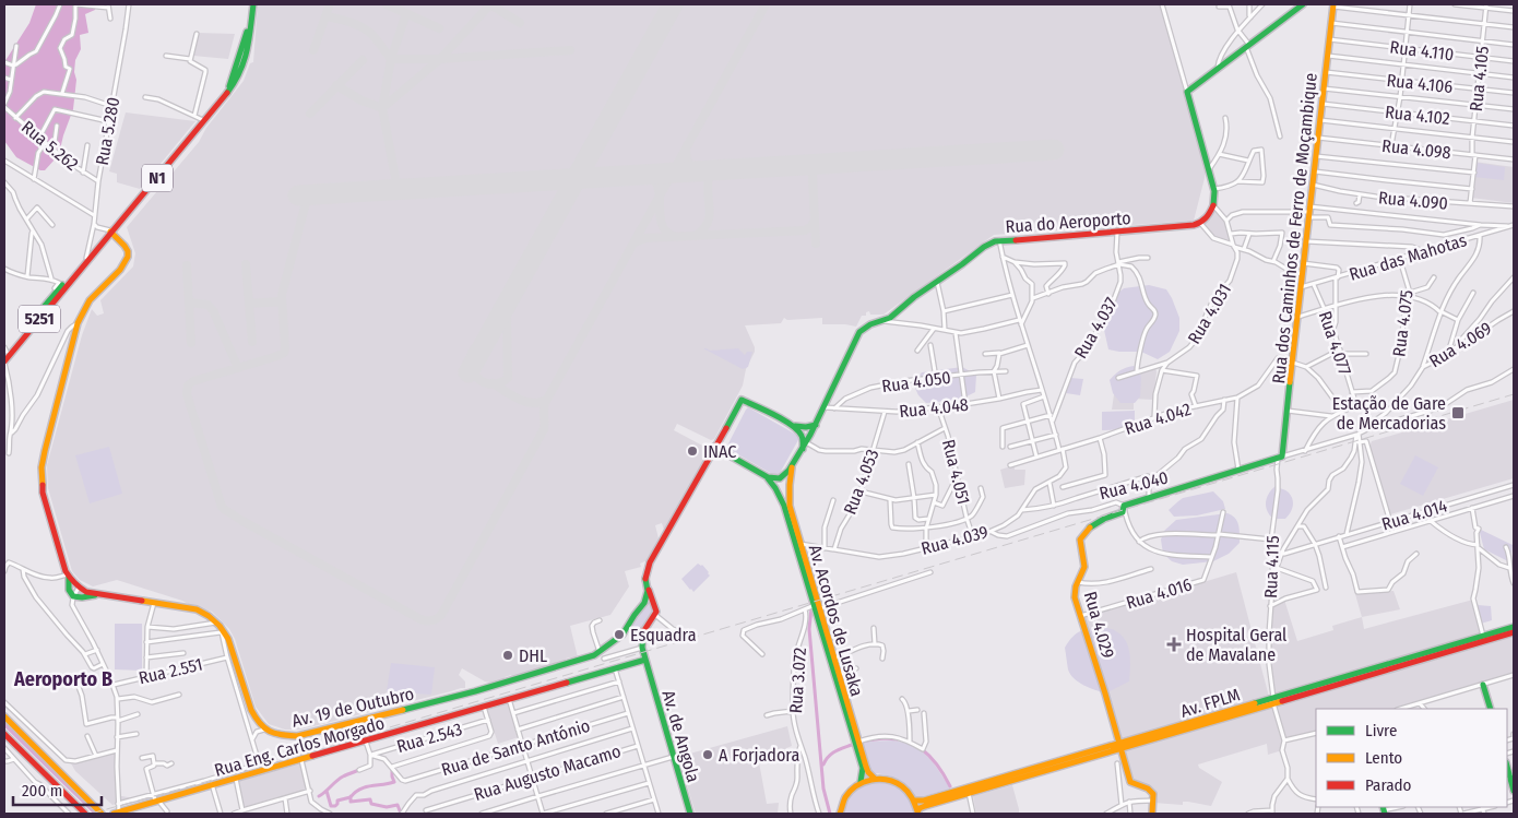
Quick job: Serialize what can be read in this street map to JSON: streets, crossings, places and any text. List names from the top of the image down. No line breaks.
{"streets":{"main road":["N1","Rua do Aeroporto","Rua dos Caminhos de Ferro de Moçambique","5251","Rua 4.040","Av. Acordos de Lusaka","Rua 4.029","Av. FPLM","Av. 19 de Outubro","Av. de Angola","Rua Eng. Carlos Morgado"],"street":["Rua 4.110","Rua 4.105","Rua 4.106","Rua 4.102","Rua 5.280","Rua 5.262","Rua 4.098","Rua 4.090","Rua das Mahotas","Rua 4.031","Rua 4.075","Rua 4.037","Rua 4.077","Rua 4.069","Rua 4.050","Rua 4.048","Rua 4.042","Rua 4.051","Rua 4.053","Rua 4.014","Rua 4.039","Rua 4.115","Rua 4.016","Rua 2.551","Rua 3.072","Rua 2.543","Rua de Santo António","Rua Augusto Macamo"]},"crossings":[["Rua 4.110","Rua 4.105"],["Rua 4.110","Rua dos Caminhos de Ferro de Moçambique"],["Rua 4.105","Rua 4.106"],["Rua 4.105","Rua 4.102"],["Rua 4.105","Rua 4.098"],["Rua 4.105","Rua 4.090"],["Rua 4.106","Rua dos Caminhos de Ferro de Moçambique"],["Rua 4.102","Rua dos Caminhos de Ferro de Moçambique"],["Rua 5.280","Rua 5.262"],["Rua 5.280","N1"],["Rua 4.098","Rua dos Caminhos de Ferro de Moçambique"],["N1","5251"],["Rua 4.090","Rua dos Caminhos de Ferro de Moçambique"],["Rua do Aeroporto","Rua 4.037"],["Rua do Aeroporto","Rua 4.048"],["Rua do Aeroporto","Rua 4.039"],["Rua do Aeroporto","Av. Acordos de Lusaka"],["Rua dos Caminhos de Ferro de Moçambique","Rua das Mahotas"],["Rua dos Caminhos de Ferro de Moçambique","Rua 4.042"],["Rua dos Caminhos de Ferro de Moçambique","Rua 4.040"],["Rua dos Caminhos de Ferro de Moçambique","Rua 4.115"],["Rua das Mahotas","Rua 4.075"],["Rua das Mahotas","Rua 4.077"],["Rua 4.031","Rua 4.042"],["Rua 4.075","Rua 4.077"],["Rua 4.037","Rua 4.039"],["Rua 4.050","Rua 4.048"],["Rua 4.048","Rua 4.051"],["Rua 4.048","Rua 4.053"],["Rua 4.048","Rua 4.039"],["Rua 4.042","Rua 4.039"],["Rua 4.051","Rua 4.039"],["Rua 4.053","Rua 4.039"],["Rua 4.040","Rua 4.039"],["Rua 4.040","Rua 4.115"],["Rua 4.040","Rua 4.029"],["Rua 4.039","Av. Acordos de Lusaka"],["Rua 4.115","Av. FPLM"],["Rua 4.016","Rua 4.029"],["Rua 4.029","Av. FPLM"],["Av. de Angola","Rua Eng. Carlos Morgado"]],"districts":["Aeroporto B"],"places":{"transit":["Estação de Gare de Mercadorias"],"other":["INAC","Esquadra","DHL","A Forjadora"],"health":["Hospital Geral de Mavalane"]},"legend":["Livre","Lento","Parado"],"scale_bar":"200 m"}
